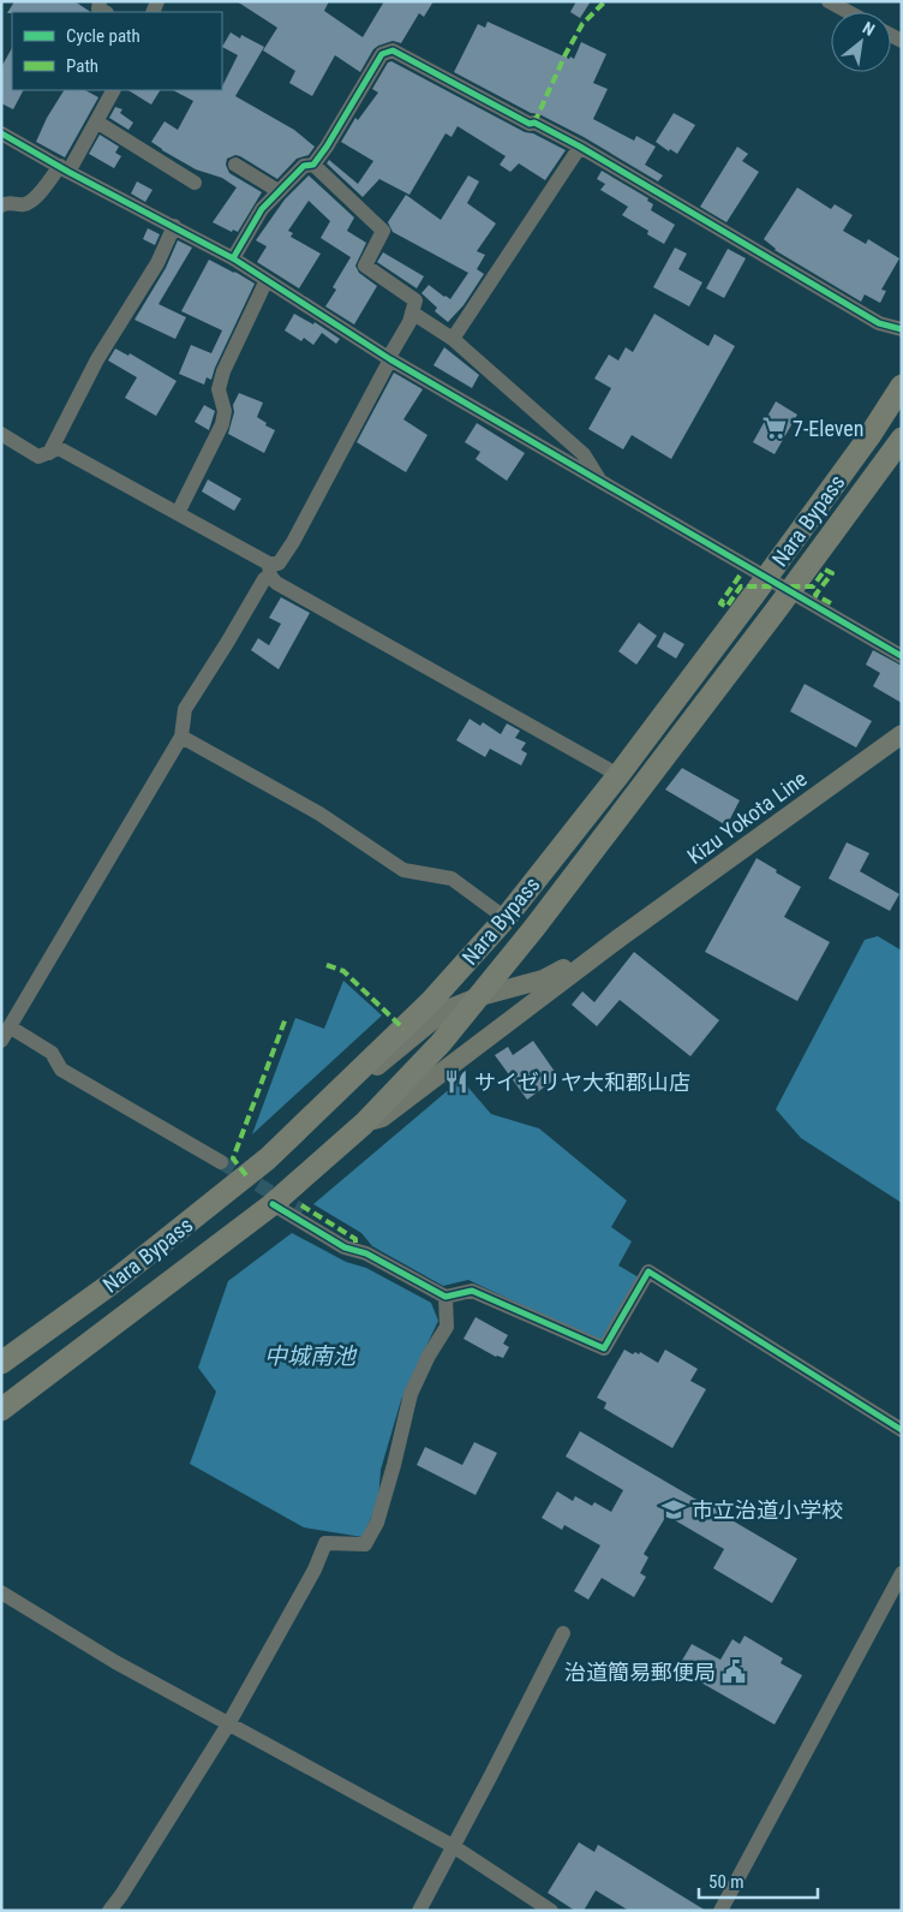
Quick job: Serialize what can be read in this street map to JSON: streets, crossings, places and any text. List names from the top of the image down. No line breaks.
{"streets":{"highway":["Nara Bypass"],"main road":["Kizu Yokota Line"]},"crossings":[["Nara Bypass","Kizu Yokota Line"]],"water":["中城南池"],"places":{"supermarket":["7-Eleven"],"restaurant":["サイゼリヤ大和郡山店"],"school or university":["市立治道小学校"],"public building":["治道簡易郵便局"]},"legend":["Cycle path","Path"],"scale_bar":"50 m","north":"top right"}
